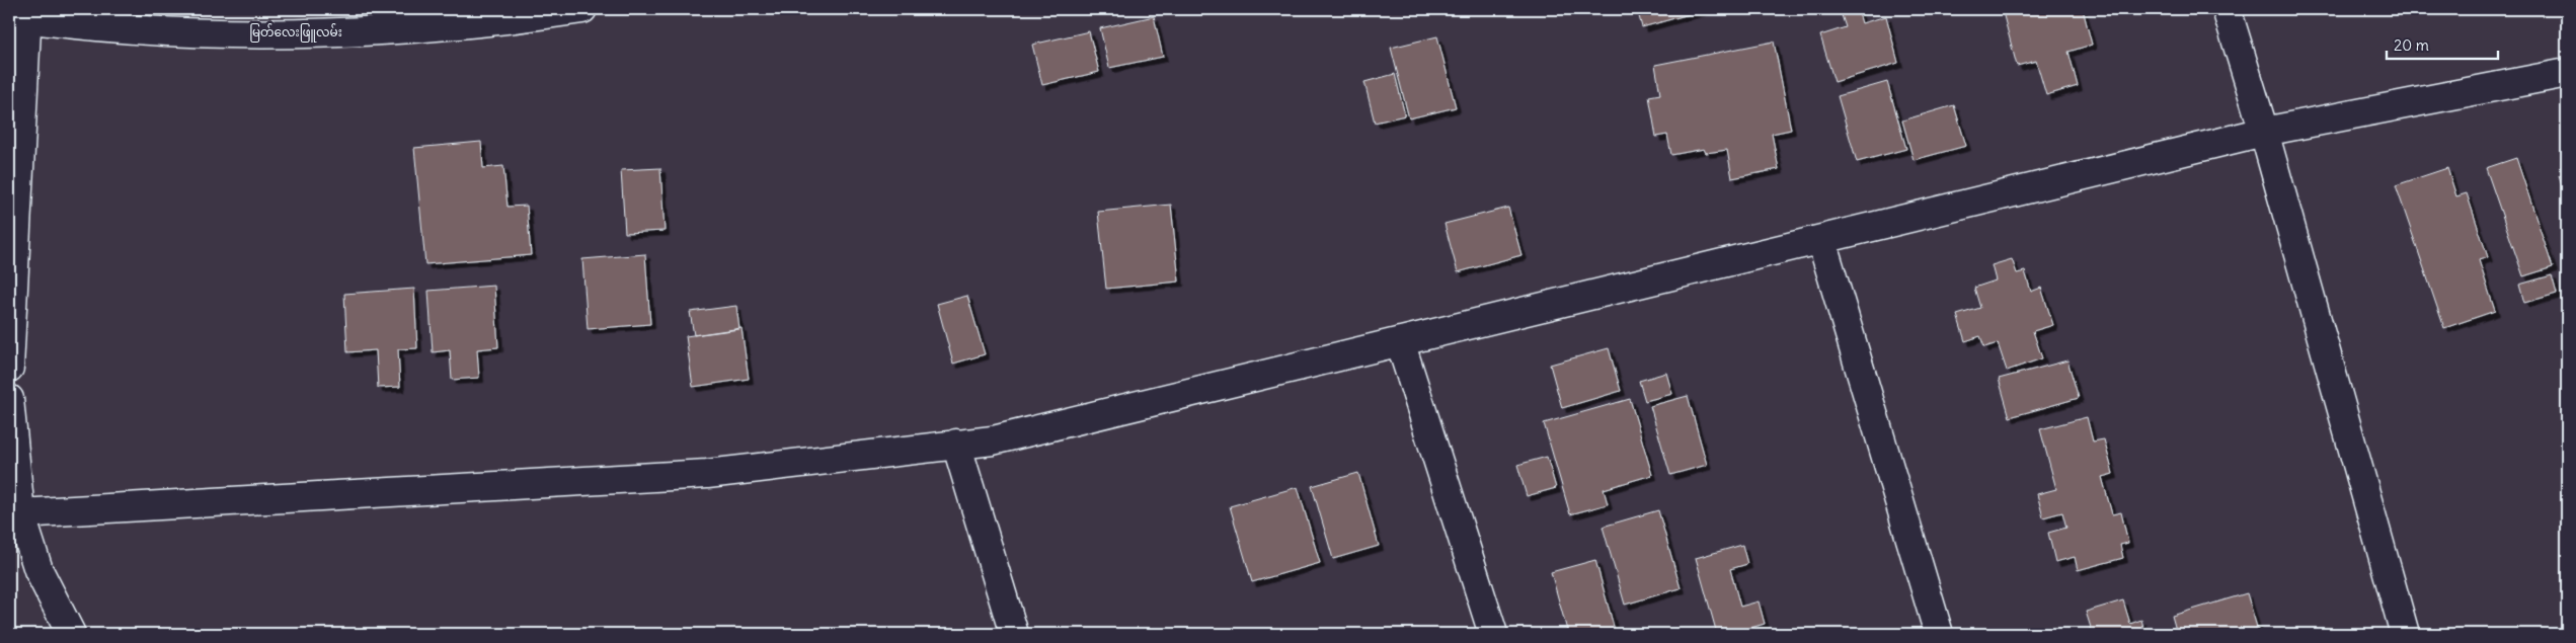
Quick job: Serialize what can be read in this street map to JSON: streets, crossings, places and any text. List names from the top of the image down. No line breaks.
{"streets":{"street":["မြတ်လေးဖြူလမ်း"]},"scale_bar":"20 m"}
